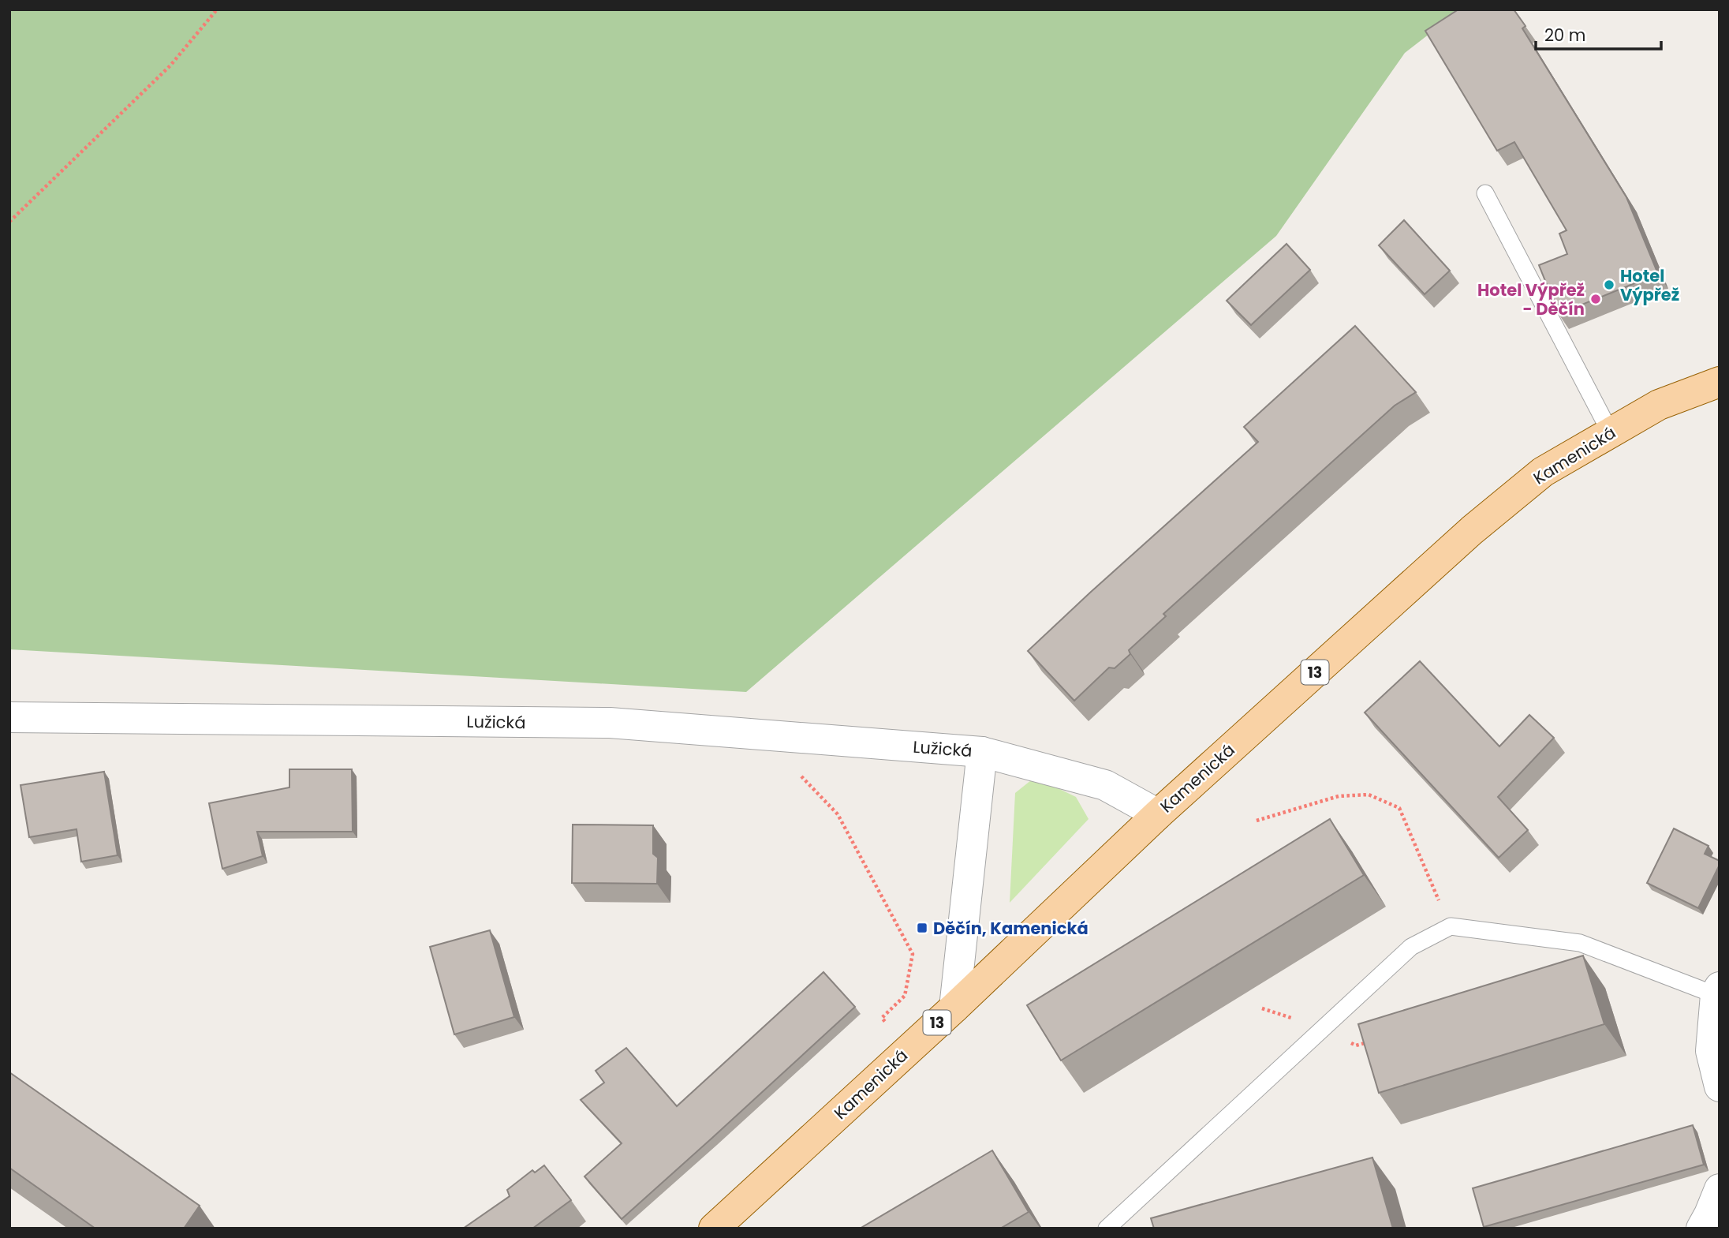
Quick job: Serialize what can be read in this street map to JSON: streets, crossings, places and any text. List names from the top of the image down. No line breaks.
{"streets":{"main road":["Kamenická","13"],"street":["Lužická"]},"crossings":[["Kamenická","Lužická"]],"places":{"other":["Hotel Výpřež","Hotel Výpřež - Děčín"],"transit":["Děčín, Kamenická"]},"scale_bar":"20 m"}
